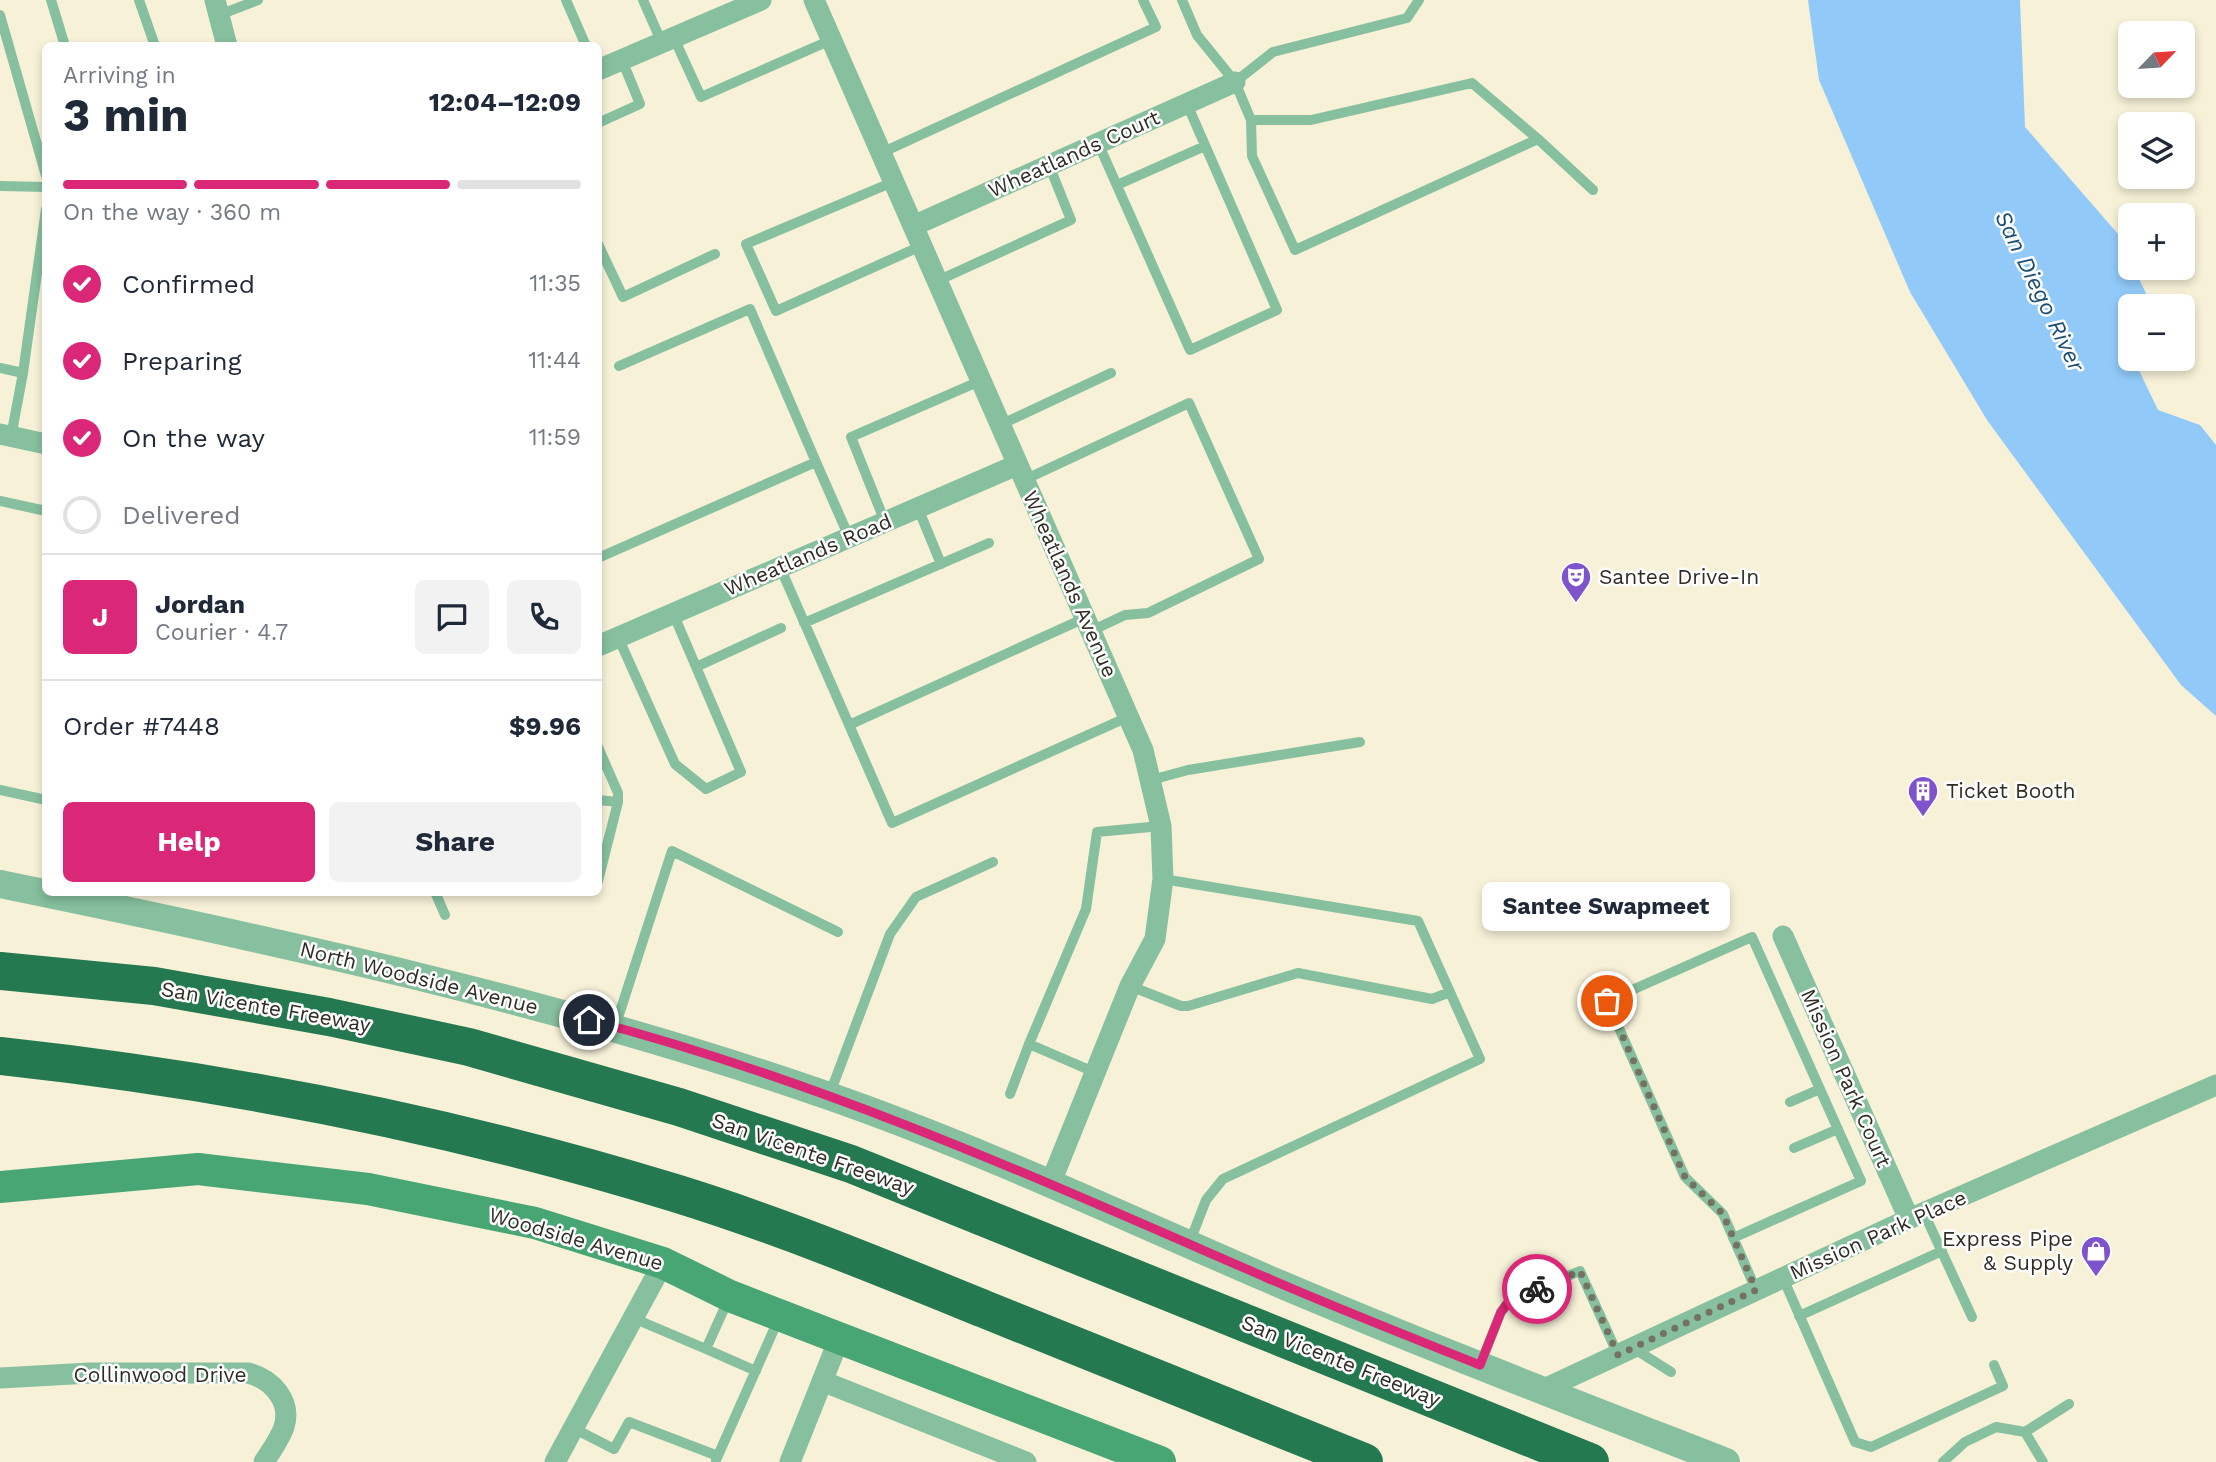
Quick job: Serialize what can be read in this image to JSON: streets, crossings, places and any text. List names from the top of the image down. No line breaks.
{"streets":{"highway":["San Vicente Freeway"],"main road":["Woodside Avenue"],"street":["Wheatlands Court","Wheatlands Road","Wheatlands Avenue","North Woodside Avenue","Mission Park Court","Mission Park Place","Collinwood Drive"]},"crossings":[["Wheatlands Court","Wheatlands Avenue"],["Wheatlands Road","Wheatlands Avenue"],["Wheatlands Avenue","North Woodside Avenue"],["North Woodside Avenue","Mission Park Place"],["Mission Park Court","Mission Park Place"]],"water":["San Diego River"],"places":{"theatre":["Santee Drive-In"],"building":["Ticket Booth"],"other":["Santee Swapmeet"],"shop":["Express Pipe & Supply"]},"north":"top right","page":{"map_buttons":["+","−"],"heading":["3 min","Arriving in","12:04–12:09"],"panel":["Jordan","Courier · 4.7","Order #7448","$9.96"],"bar":"On the way · 360 m","list":[["Confirmed","11:35"],["Preparing","11:44"],["On the way","11:59"],"Delivered"],"round":"J","buttons":["Help","Share"],"bubble":"Santee Swapmeet"}}
